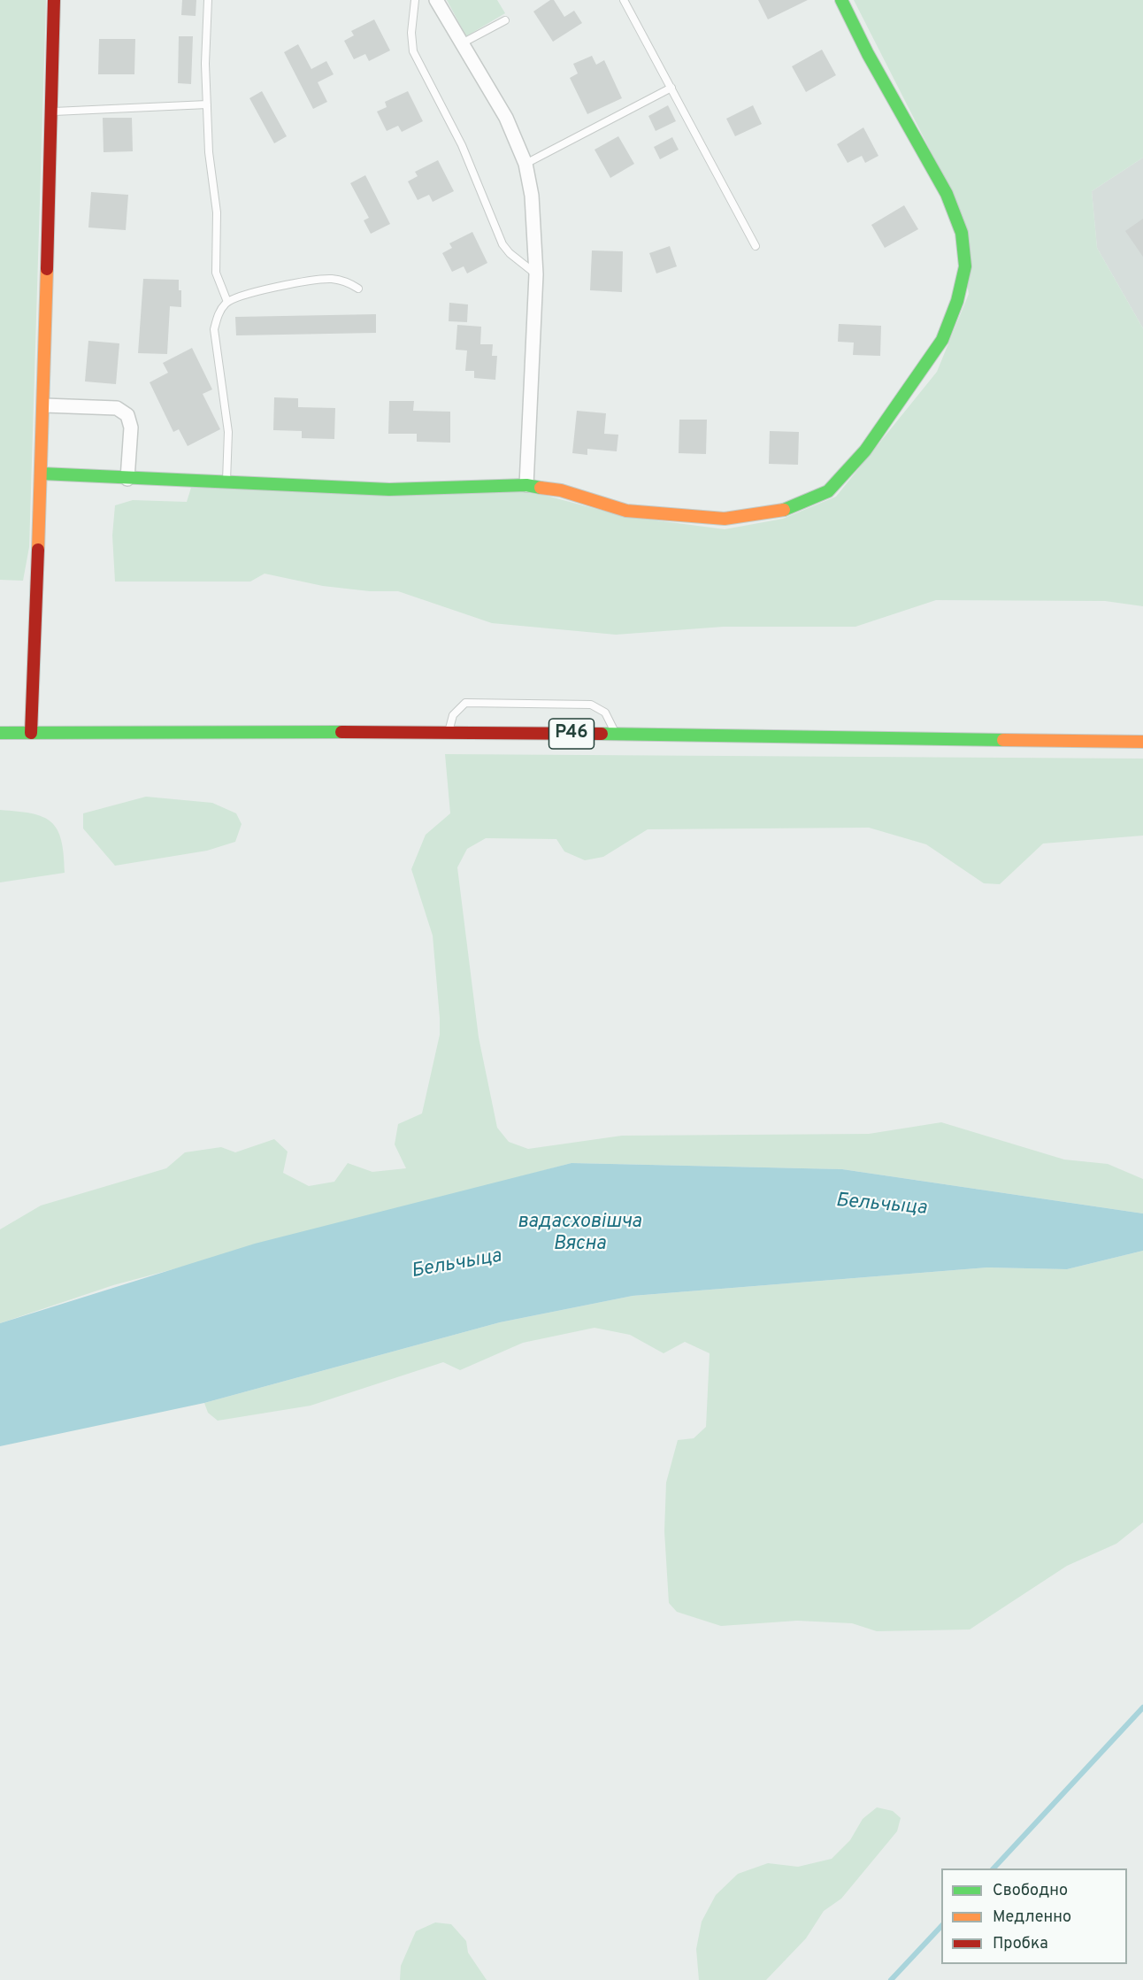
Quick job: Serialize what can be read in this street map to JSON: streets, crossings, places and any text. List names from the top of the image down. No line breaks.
{"streets":{"street":["Р46"]},"water":["Бельчыца","вадасховішча Вясна"],"legend":["Свободно","Медленно","Пробка"]}
